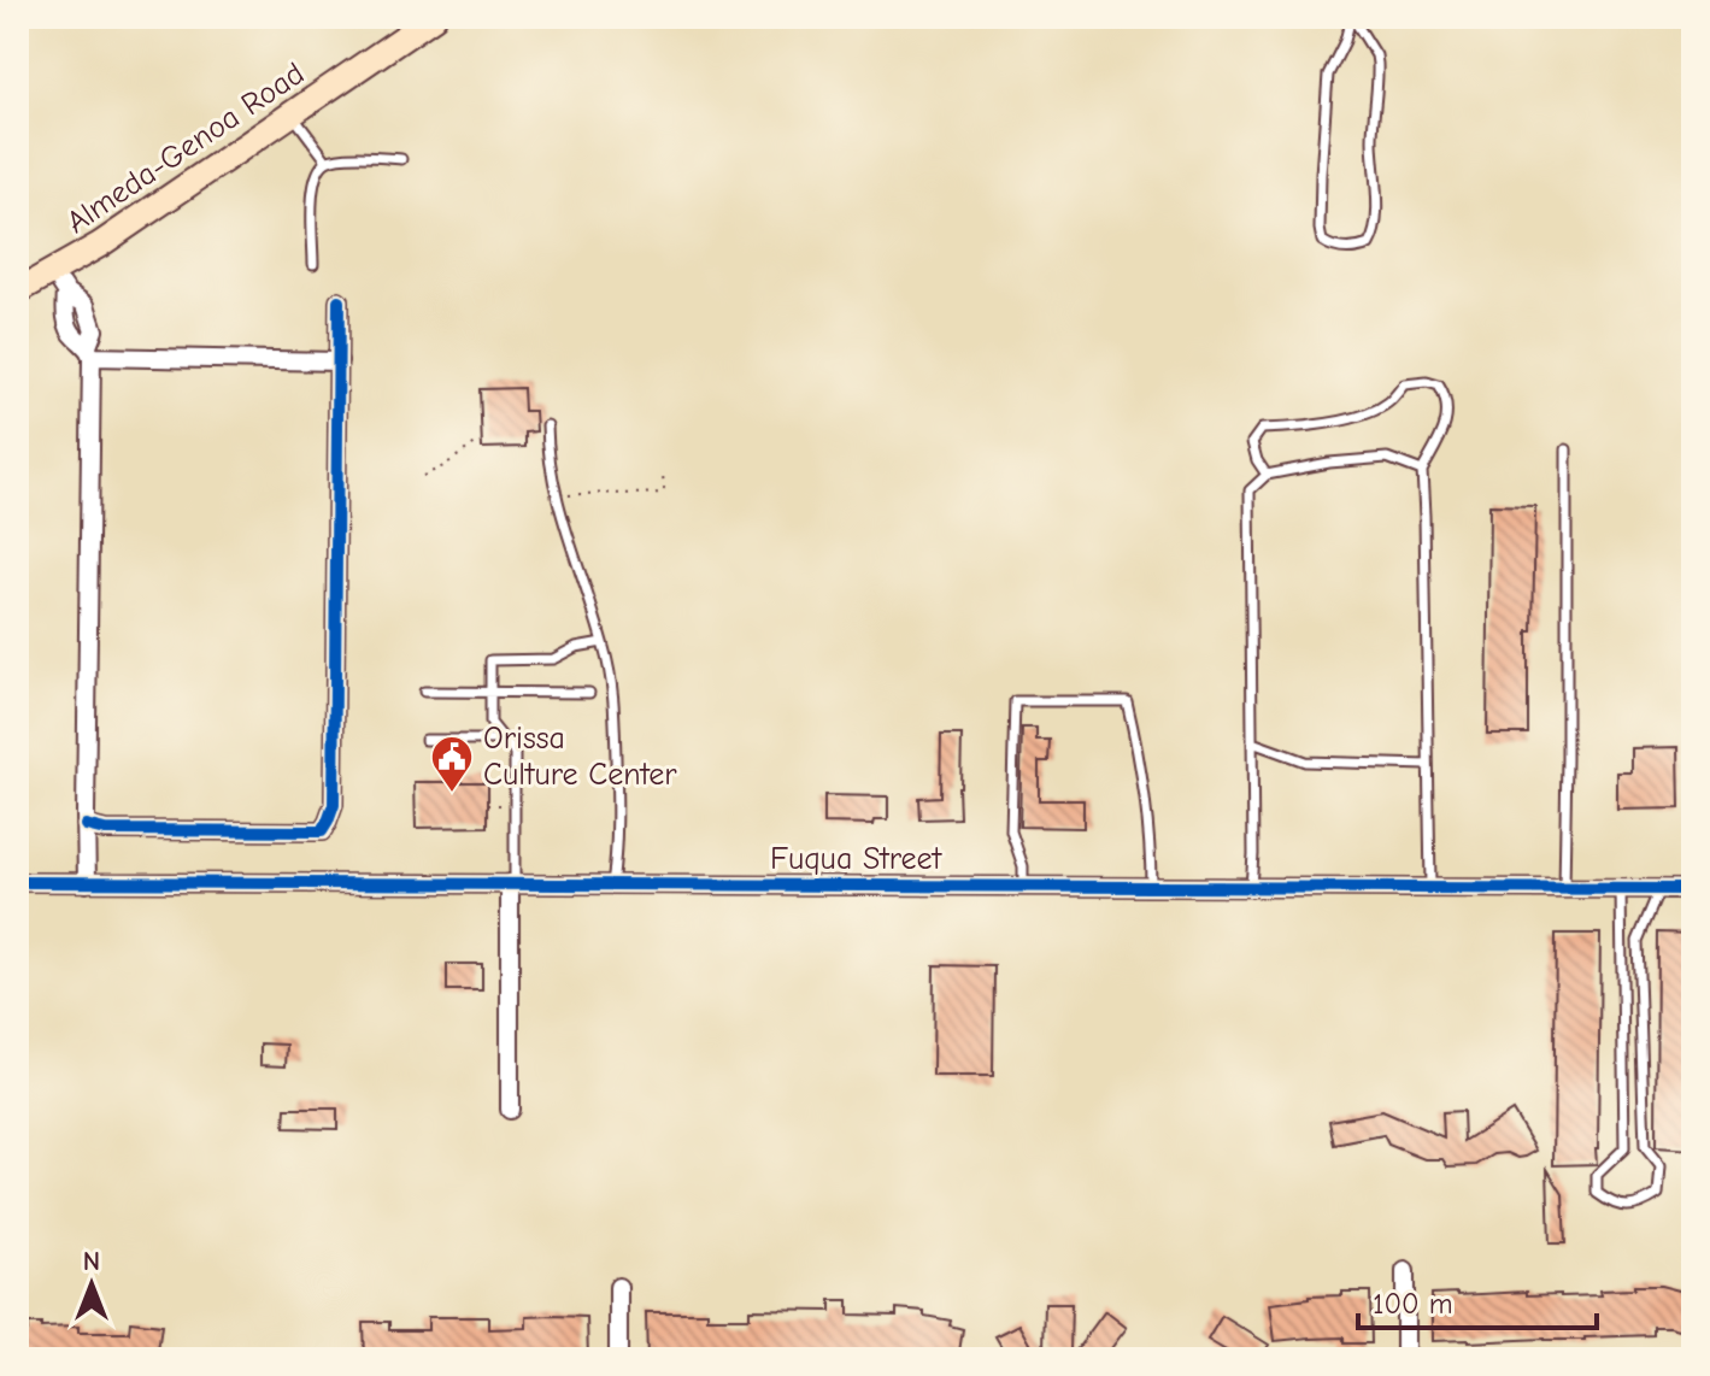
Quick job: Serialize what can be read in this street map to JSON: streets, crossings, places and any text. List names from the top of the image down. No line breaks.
{"streets":{"main road":["Almeda-Genoa Road"],"street":["Fuqua Street"]},"places":{"public building":["Orissa Culture Center"]},"scale_bar":"100 m","north":"top"}
